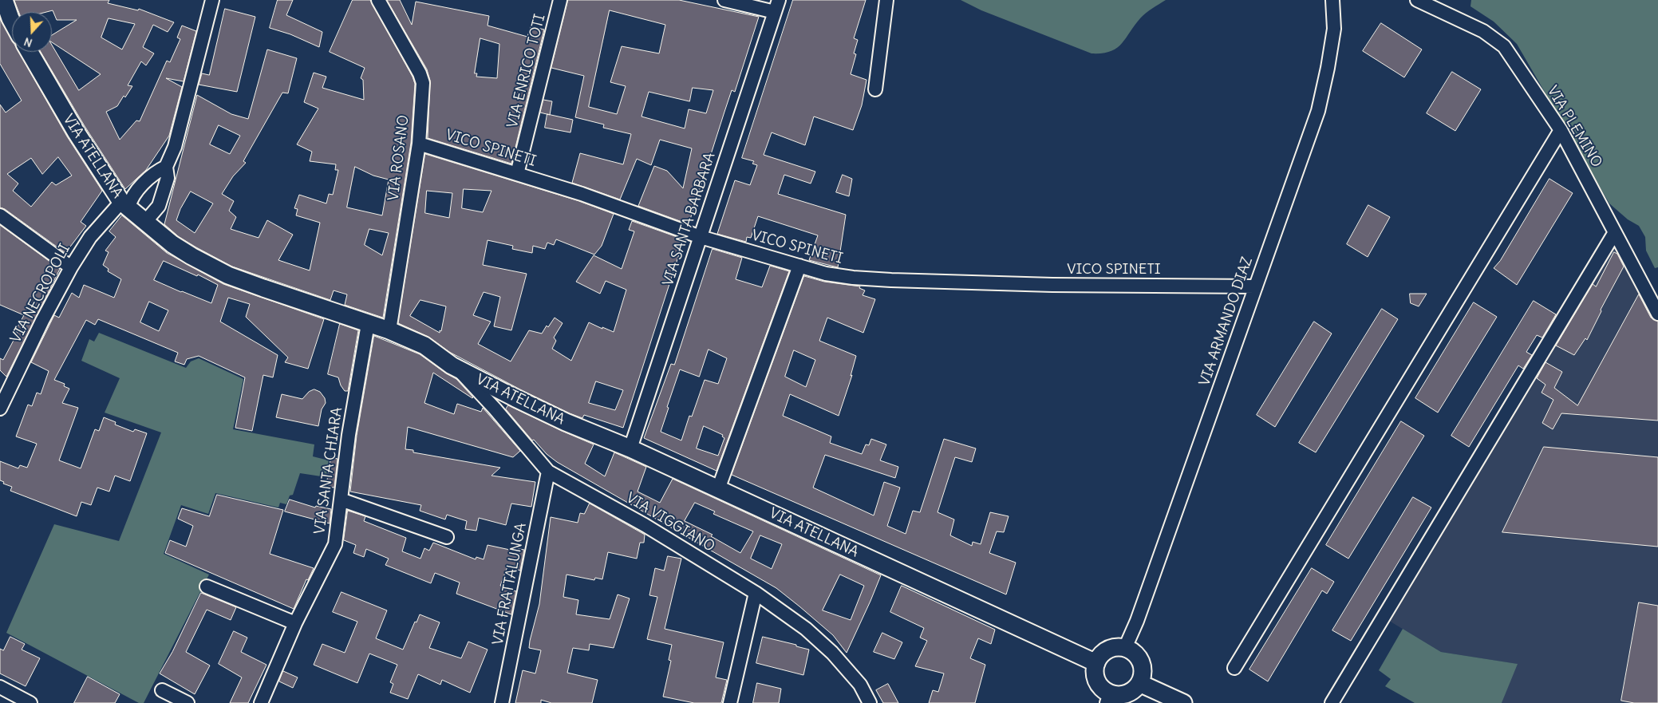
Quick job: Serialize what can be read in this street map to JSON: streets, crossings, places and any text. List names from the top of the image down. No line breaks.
{"streets":{"main road":["VIA ATELLANA"],"street":["VIA ENRICO TOTI","VIA PLEMINO","VICO SPINETI","VIA ROSANO","VIA SANTA BARBARA","VIA NECROPOLI","VIA ARMANDO DIAZ","VIA SANTA CHIARA","VIA VIGGIANO","VIA FRATTALUNGA"]},"crossings":[["VIA ENRICO TOTI","VICO SPINETI"],["VICO SPINETI","VIA ROSANO"],["VICO SPINETI","VIA SANTA BARBARA"],["VICO SPINETI","VIA ARMANDO DIAZ"],["VIA ATELLANA","VIA ROSANO"],["VIA ATELLANA","VIA SANTA BARBARA"],["VIA ATELLANA","VIA NECROPOLI"],["VIA ATELLANA","VIA ARMANDO DIAZ"],["VIA ATELLANA","VIA SANTA CHIARA"],["VIA ATELLANA","VIA VIGGIANO"],["VIA VIGGIANO","VIA FRATTALUNGA"]],"north":"bottom"}
